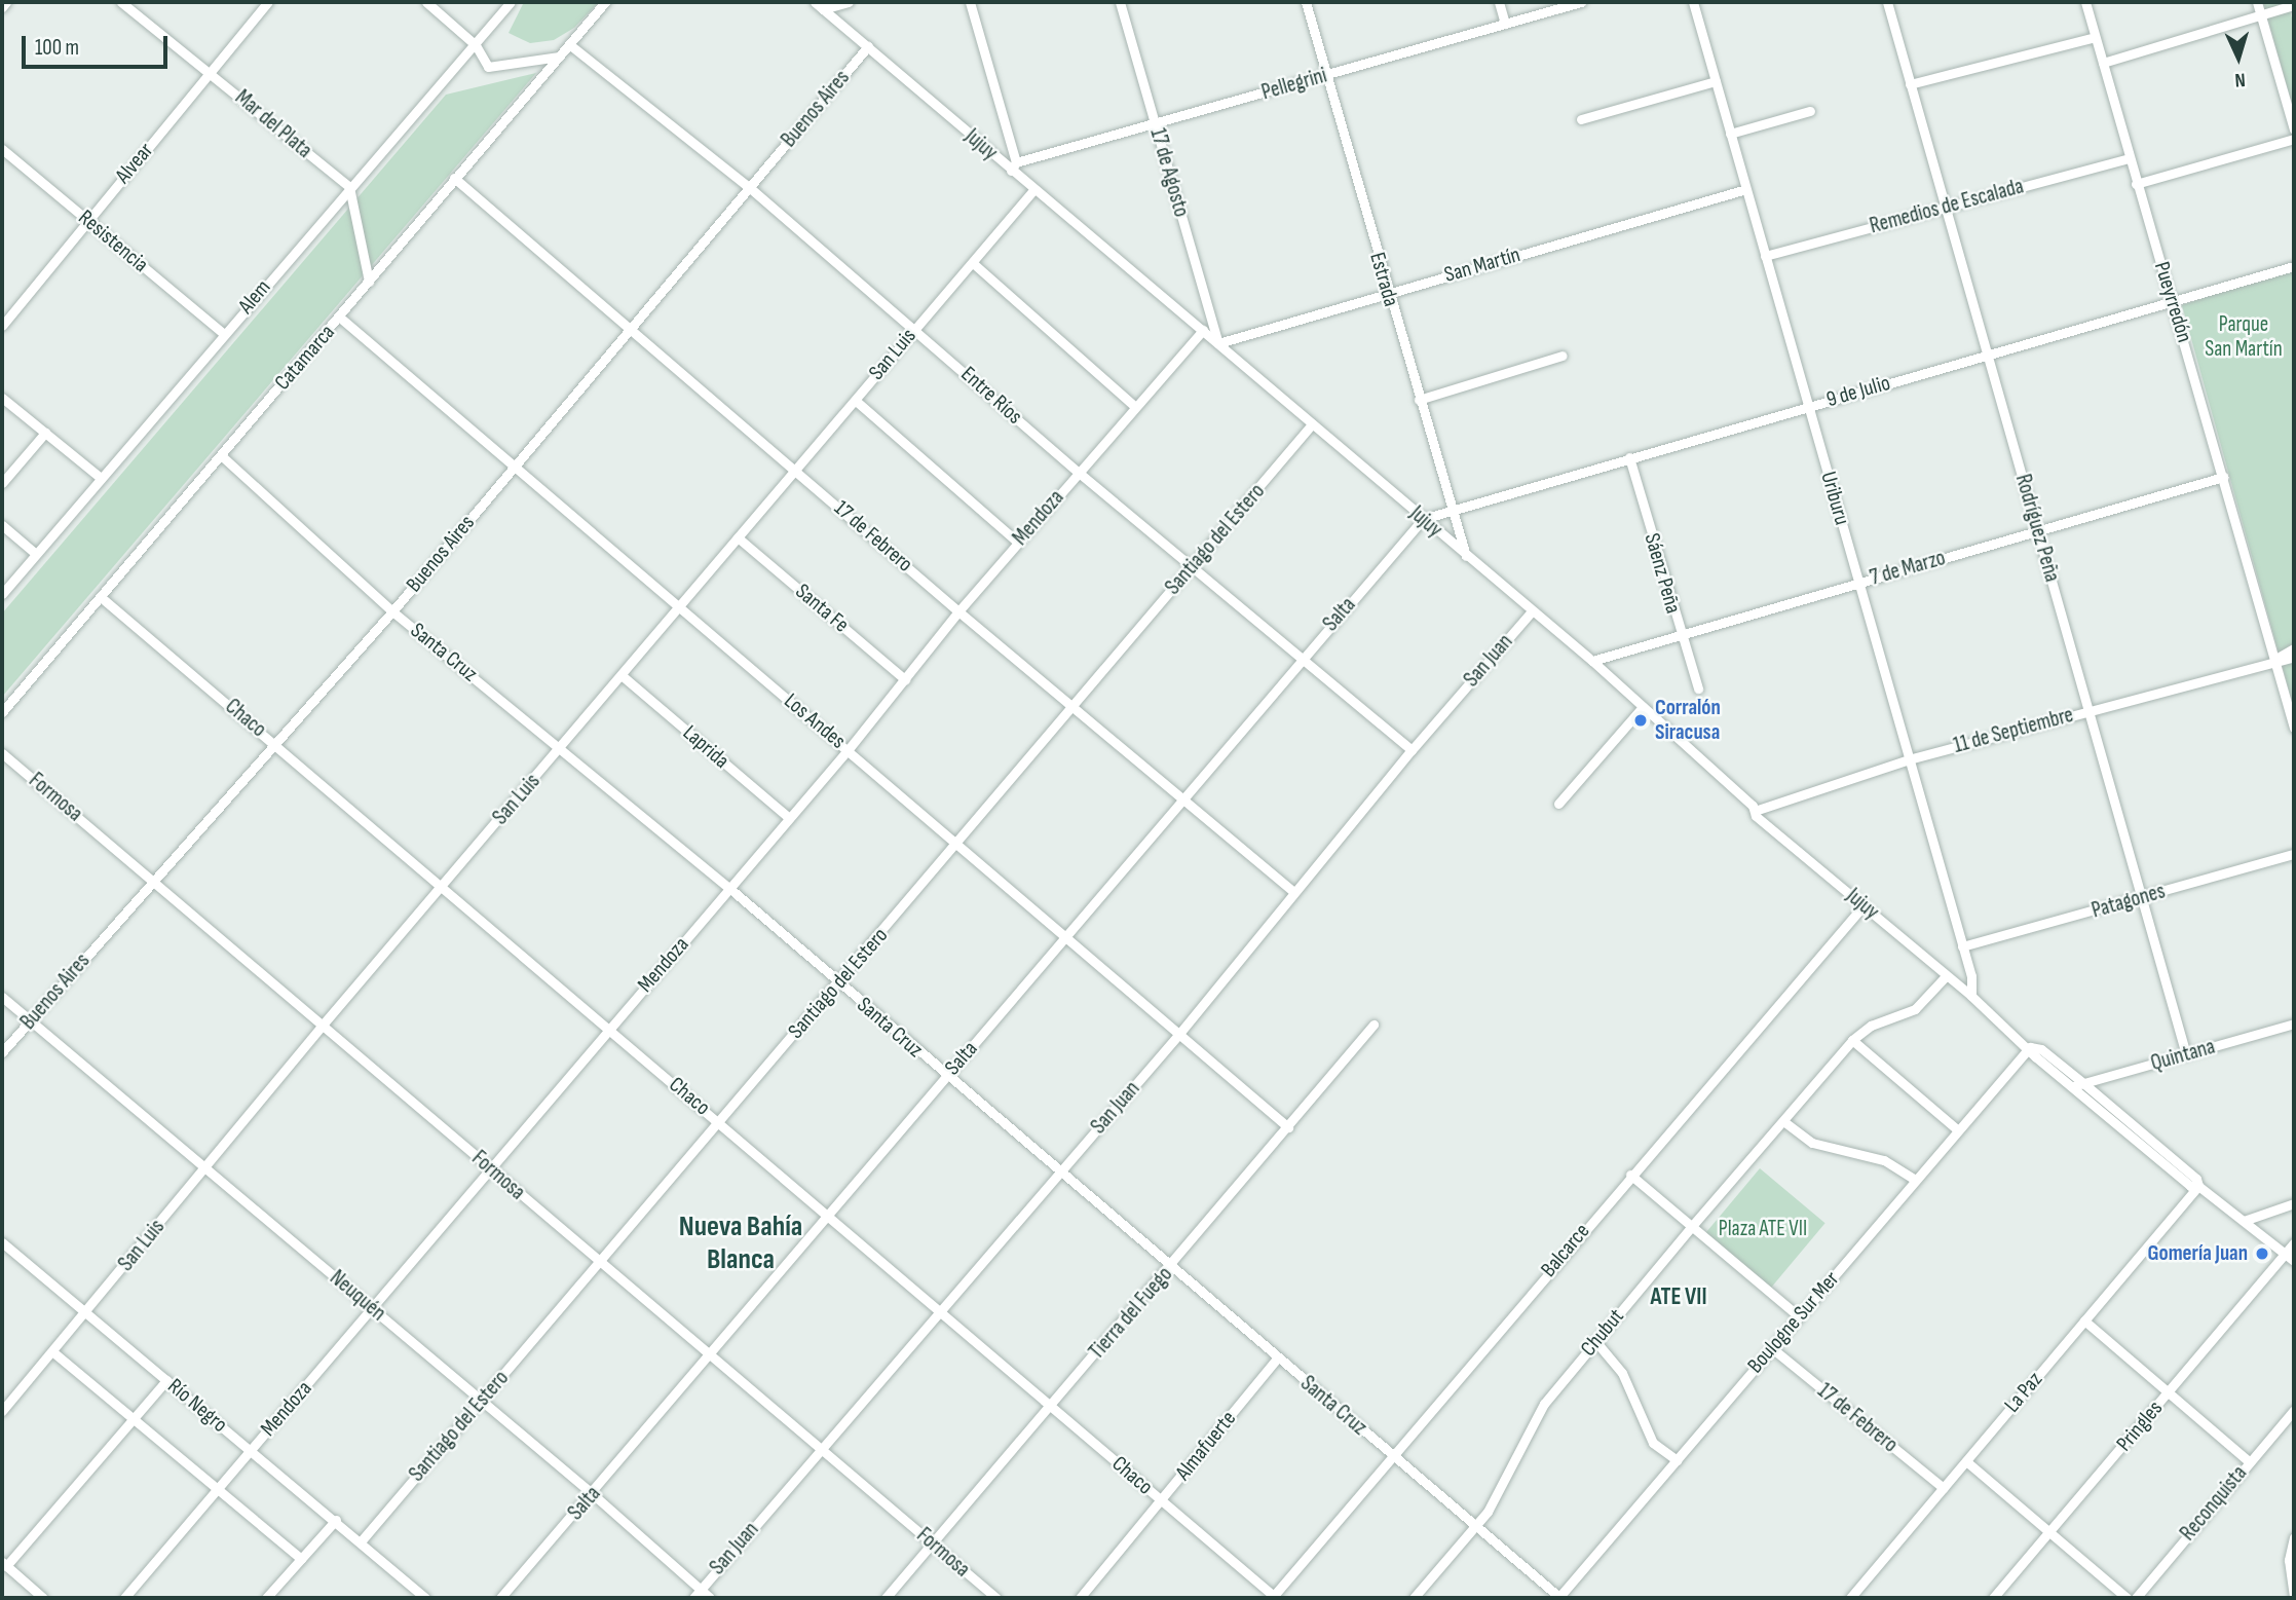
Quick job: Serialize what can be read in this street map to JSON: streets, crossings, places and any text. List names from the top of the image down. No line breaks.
{"streets":{"street":["Pellegrini","Buenos Aires","Mar del Plata","Jujuy","Alvear","17 de Agosto","Remedios de Escalada","Resistencia","San Martín","Estrada","Alem","Pueyrredón","San Luis","Catamarca","9 de Julio","Entre Ríos","Uriburu","Mendoza","Rodríguez Peña","17 de Febrero","Santiago del Estero","7 de Marzo","Sáenz Peña","Santa Fe","Salta","Santa Cruz","San Juan","Chaco","Los Andes","11 de Septiembre","Laprida","Formosa","Patagones","Quintana","Balcarce","Neuquén","Tierra del Fuego","Boulogne Sur Mer","Chubut","La Paz","Río Negro","Pringles","Almafuerte","Reconquista"]},"crossings":[["Pellegrini","Jujuy"],["Pellegrini","17 de Agosto"],["Pellegrini","Estrada"],["Buenos Aires","Jujuy"],["Buenos Aires","Entre Ríos"],["Buenos Aires","17 de Febrero"],["Buenos Aires","Santa Cruz"],["Buenos Aires","Chaco"],["Buenos Aires","Los Andes"],["Buenos Aires","Formosa"],["Buenos Aires","Neuquén"],["Mar del Plata","Alvear"],["Mar del Plata","Alem"],["Jujuy","17 de Agosto"],["Jujuy","San Martín"],["Jujuy","Estrada"],["Jujuy","San Luis"],["Jujuy","9 de Julio"],["Jujuy","Uriburu"],["Jujuy","Mendoza"],["Jujuy","Santiago del Estero"],["Jujuy","7 de Marzo"],["Jujuy","Salta"],["Jujuy","San Juan"],["Jujuy","11 de Septiembre"],["Jujuy","Quintana"],["Jujuy","Balcarce"],["Jujuy","Boulogne Sur Mer"],["Jujuy","Chubut"],["Jujuy","La Paz"],["Alvear","Resistencia"],["17 de Agosto","San Martín"],["Remedios de Escalada","Pueyrredón"],["Remedios de Escalada","Uriburu"],["Remedios de Escalada","Rodríguez Peña"],["Resistencia","Alem"],["San Martín","Estrada"],["San Martín","Uriburu"],["Estrada","9 de Julio"],["Pueyrredón","9 de Julio"],["Pueyrredón","7 de Marzo"],["Pueyrredón","11 de Septiembre"],["San Luis","Entre Ríos"],["San Luis","17 de Febrero"],["San Luis","Santa Fe"],["San Luis","Santa Cruz"],["San Luis","Chaco"],["San Luis","Los Andes"],["San Luis","Laprida"],["San Luis","Formosa"],["San Luis","Neuquén"],["San Luis","Río Negro"],["Catamarca","Entre Ríos"],["Catamarca","17 de Febrero"],["Catamarca","Santa Cruz"],["Catamarca","Chaco"],["Catamarca","Los Andes"],["9 de Julio","Uriburu"],["9 de Julio","Rodríguez Peña"],["9 de Julio","Sáenz Peña"],["9 de Julio","Salta"],["Entre Ríos","Mendoza"],["Entre Ríos","Santiago del Estero"],["Entre Ríos","Salta"],["Entre Ríos","San Juan"],["Uriburu","7 de Marzo"],["Uriburu","11 de Septiembre"],["Uriburu","Patagones"],["Mendoza","17 de Febrero"],["Mendoza","Santa Fe"],["Mendoza","Santa Cruz"],["Mendoza","Chaco"],["Mendoza","Los Andes"],["Mendoza","Laprida"],["Mendoza","Formosa"],["Mendoza","Neuquén"],["Mendoza","Río Negro"],["Rodríguez Peña","7 de Marzo"],["Rodríguez Peña","11 de Septiembre"],["Rodríguez Peña","Patagones"],["Rodríguez Peña","Quintana"],["17 de Febrero","Santiago del Estero"],["17 de Febrero","Salta"],["17 de Febrero","San Juan"],["17 de Febrero","Boulogne Sur Mer"],["17 de Febrero","La Paz"],["Santiago del Estero","Santa Cruz"],["Santiago del Estero","Chaco"],["Santiago del Estero","Los Andes"],["Santiago del Estero","Formosa"],["Santiago del Estero","Neuquén"],["Santiago del Estero","Río Negro"],["7 de Marzo","Sáenz Peña"],["Salta","Santa Cruz"],["Salta","Chaco"],["Salta","Los Andes"],["Salta","Formosa"],["Salta","Neuquén"],["Santa Cruz","San Juan"],["Santa Cruz","Balcarce"],["Santa Cruz","Tierra del Fuego"],["Santa Cruz","Boulogne Sur Mer"],["Santa Cruz","Chubut"],["Santa Cruz","Almafuerte"],["San Juan","Chaco"],["San Juan","Los Andes"],["San Juan","Formosa"],["San Juan","Neuquén"],["Chaco","Balcarce"],["Chaco","Tierra del Fuego"],["Chaco","Almafuerte"],["Los Andes","Tierra del Fuego"],["Formosa","Tierra del Fuego"]],"districts":["Nueva Bahía Blanca","ATE VII"],"parks":["Parque San Martín","Plaza ATE VII"],"places":["Corralón Siracusa","Gomería Juan"],"scale_bar":"100 m","north":"bottom"}
